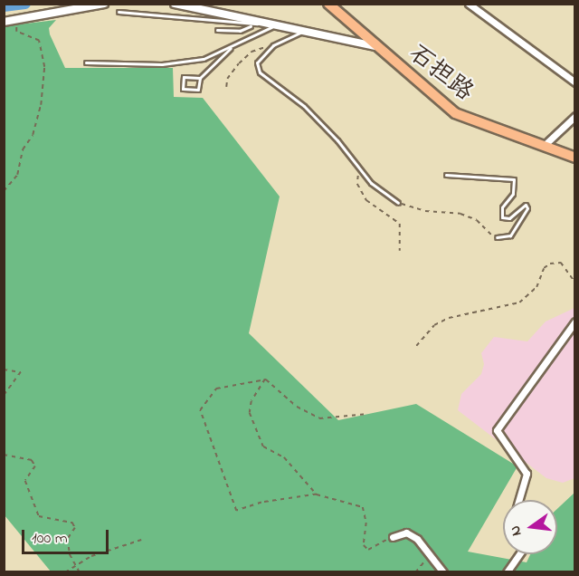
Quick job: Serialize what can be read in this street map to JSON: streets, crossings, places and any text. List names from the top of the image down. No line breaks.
{"streets":{"main road":["石担路"]},"scale_bar":"100 m","north":"left"}
